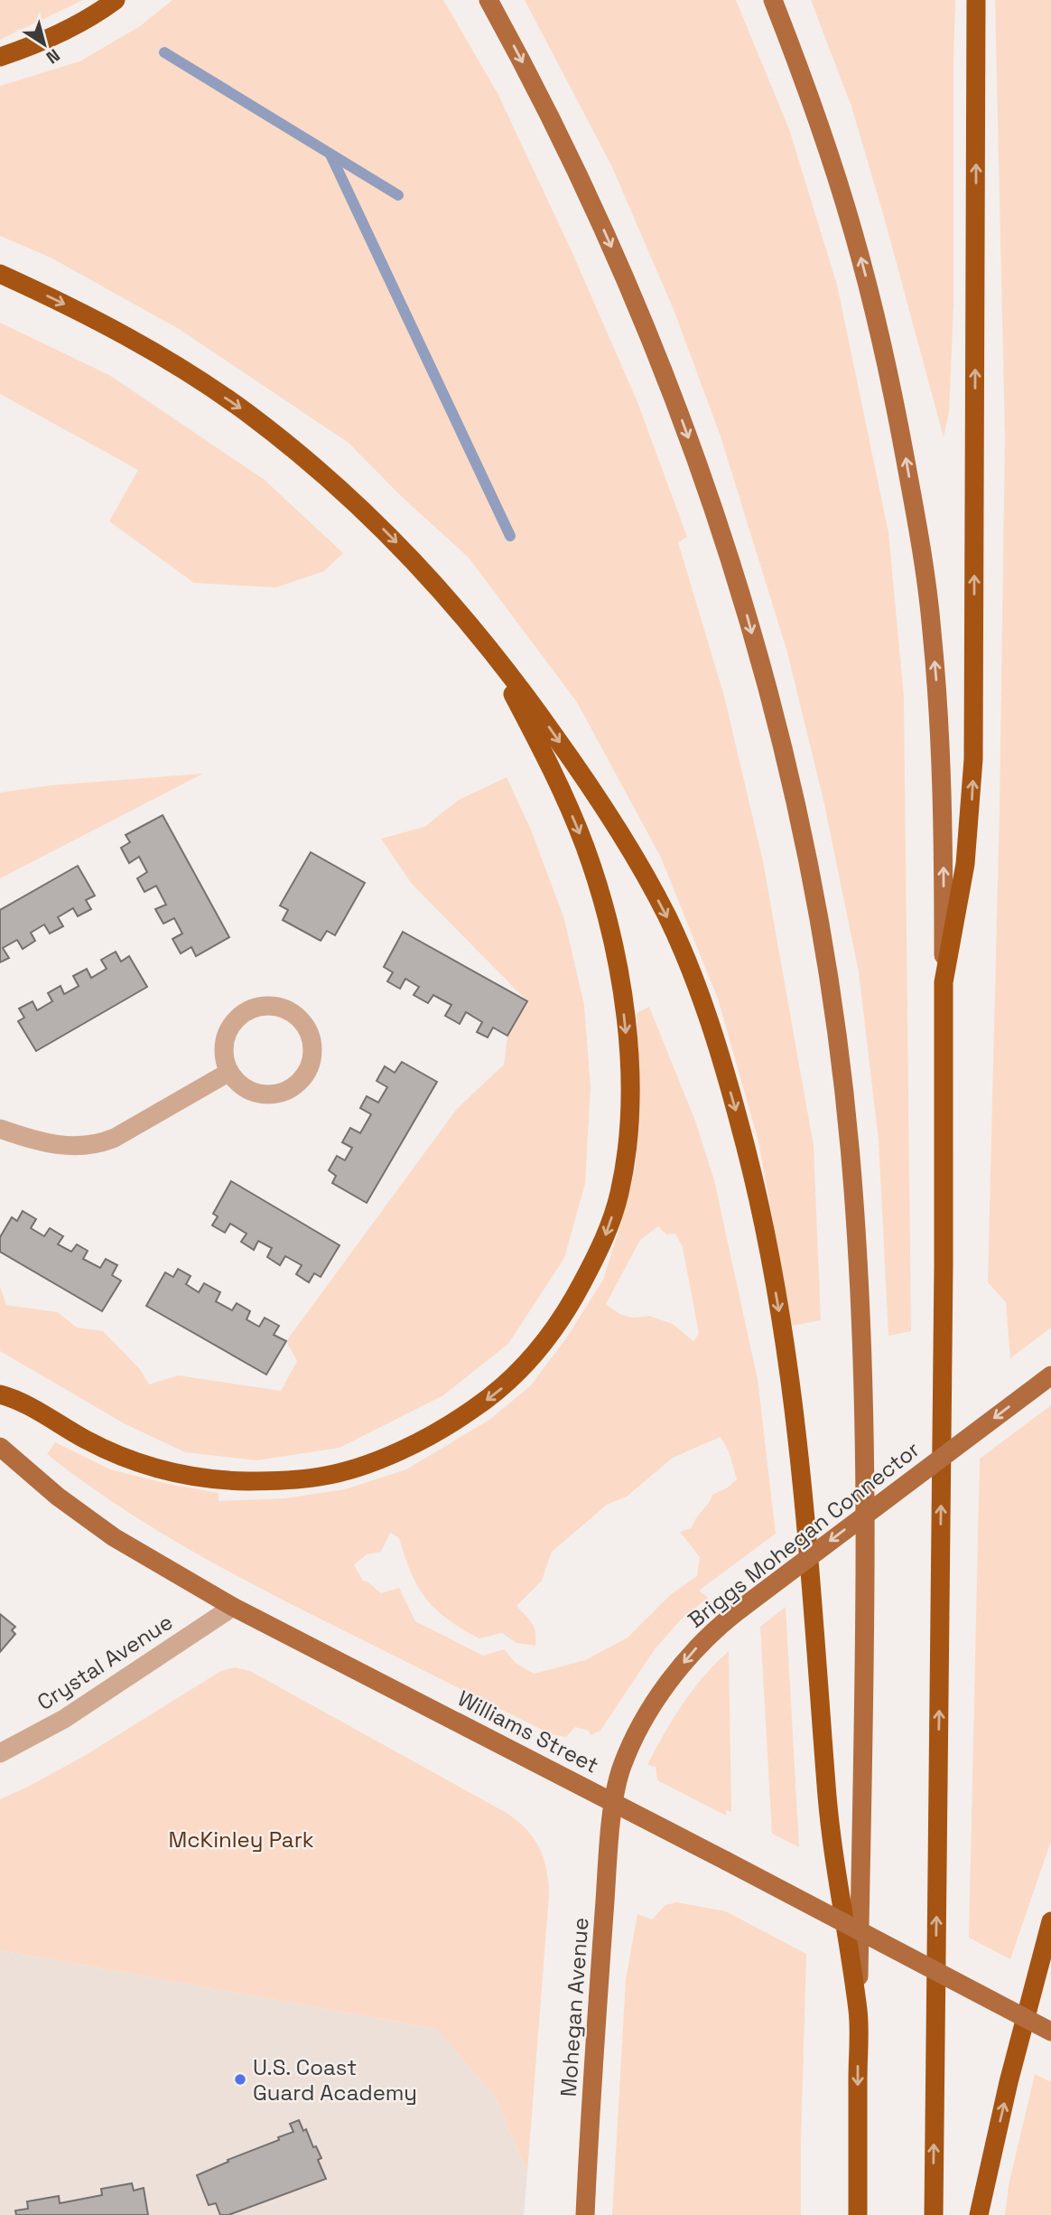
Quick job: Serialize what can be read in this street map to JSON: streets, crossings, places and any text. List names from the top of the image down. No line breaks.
{"streets":{"main road":["Briggs Mohegan Connector","Williams Street","Mohegan Avenue"],"street":["Crystal Avenue"]},"crossings":[["Briggs Mohegan Connector","Williams Street"],["Briggs Mohegan Connector","Mohegan Avenue"],["Crystal Avenue","Williams Street"],["Williams Street","Mohegan Avenue"]],"one_way":["Briggs Mohegan Connector"],"parks":["McKinley Park"],"places":["U.S. Coast Guard Academy"],"north":"bottom right"}
